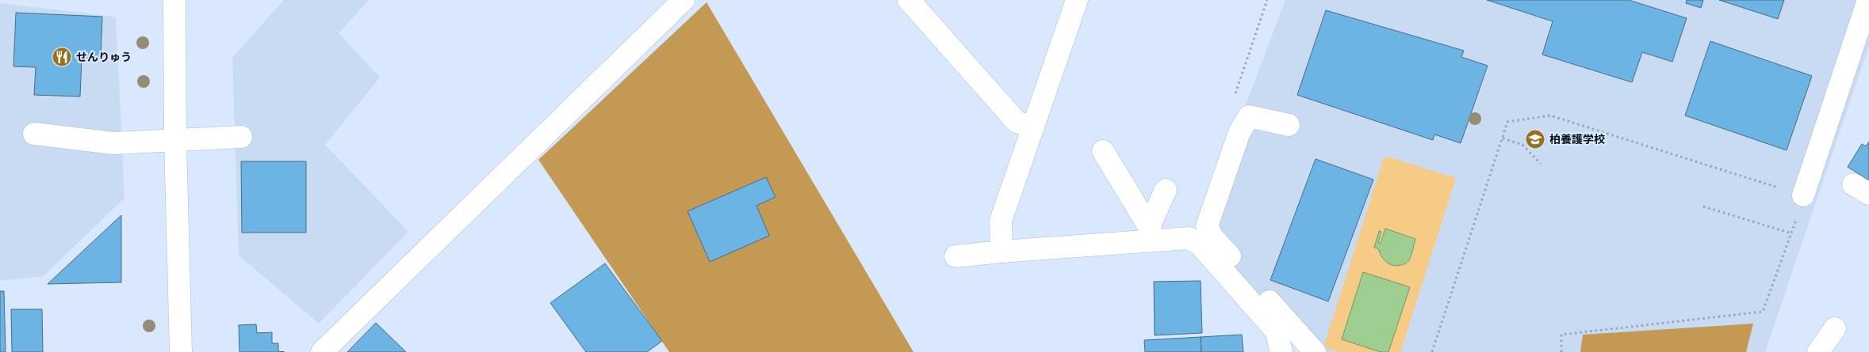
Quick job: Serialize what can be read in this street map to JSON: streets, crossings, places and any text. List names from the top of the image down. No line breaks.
{"places":{"restaurant":["せんりゅう"],"school or university":["柏養護学校"]}}
